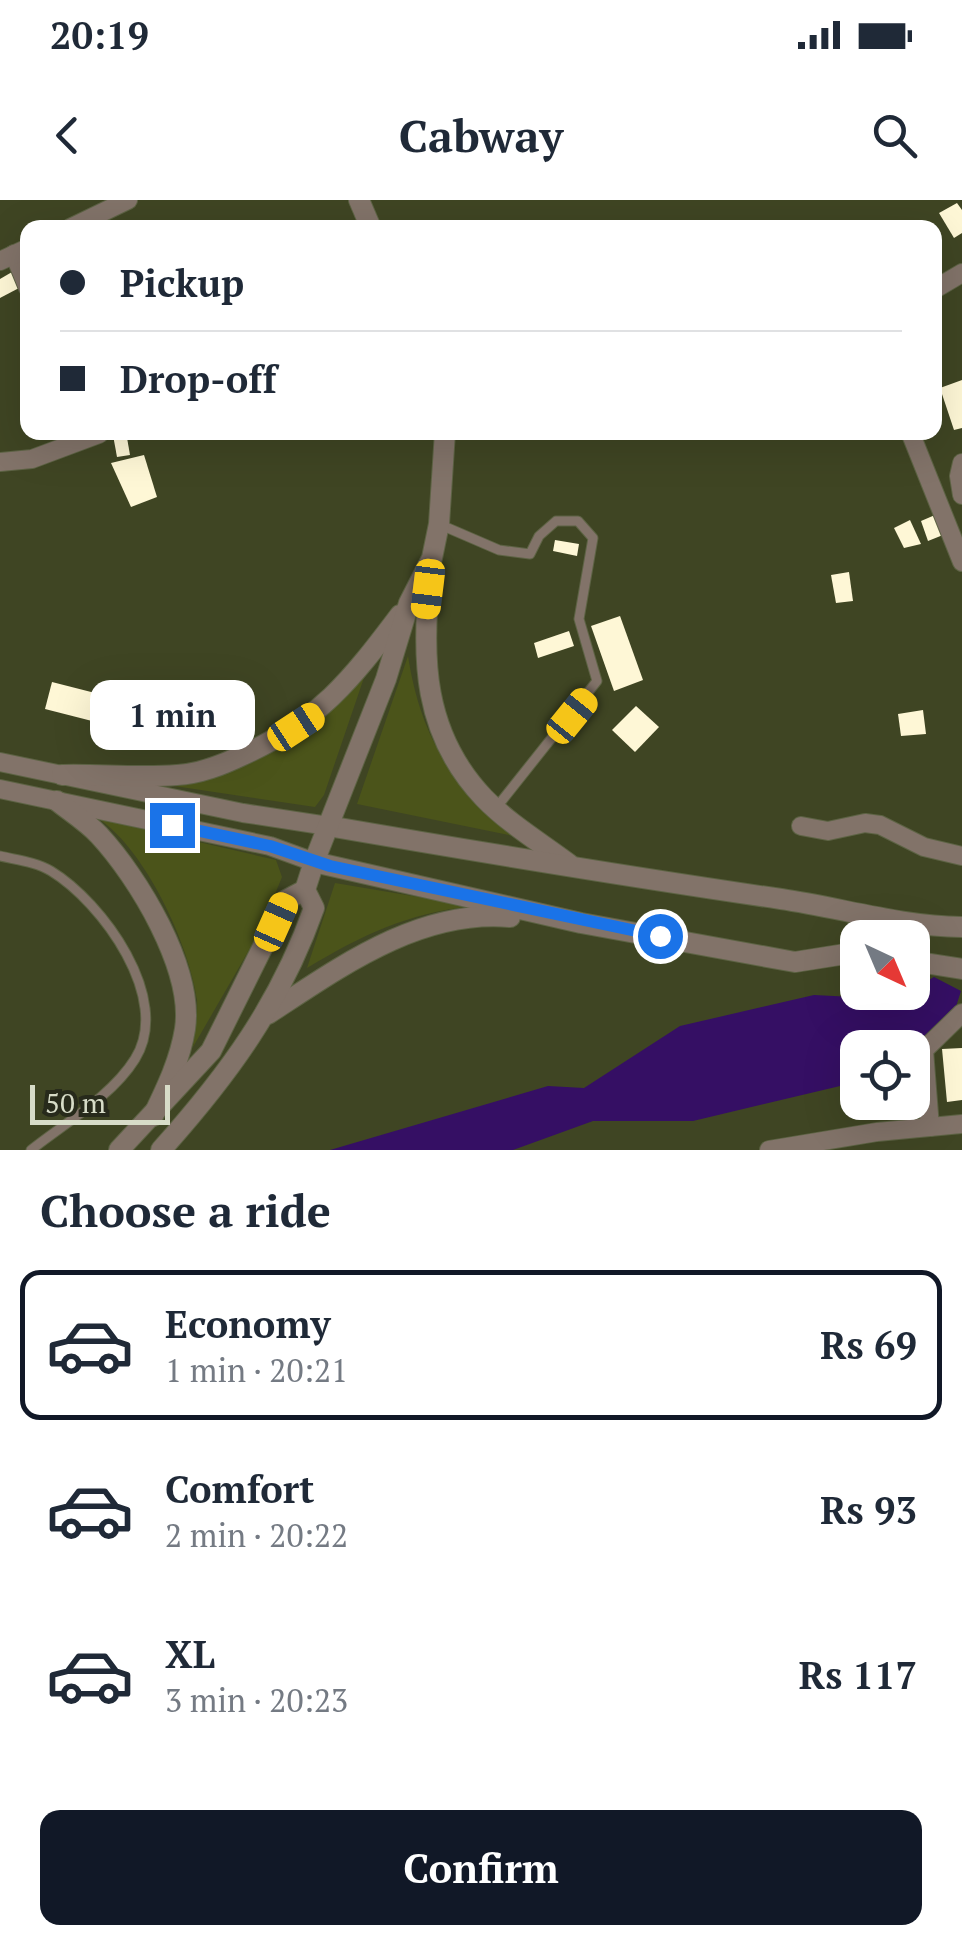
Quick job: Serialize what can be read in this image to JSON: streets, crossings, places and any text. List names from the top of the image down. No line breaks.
{"scale_bar":"50 m","north":"bottom right","page":{"status":"20:19","header":"Cabway","banner":["Pickup","Drop-off"],"bubble":"1 min","scale":"50 m","heading":"Choose a ride","list":[{"name":"Economy","note":"1 min · 20:21","value":"Rs 69"},{"name":"Comfort","note":"2 min · 20:22","value":"Rs 93"},{"name":"XL","note":"3 min · 20:23","value":"Rs 117"}],"buttons":"Confirm"}}
